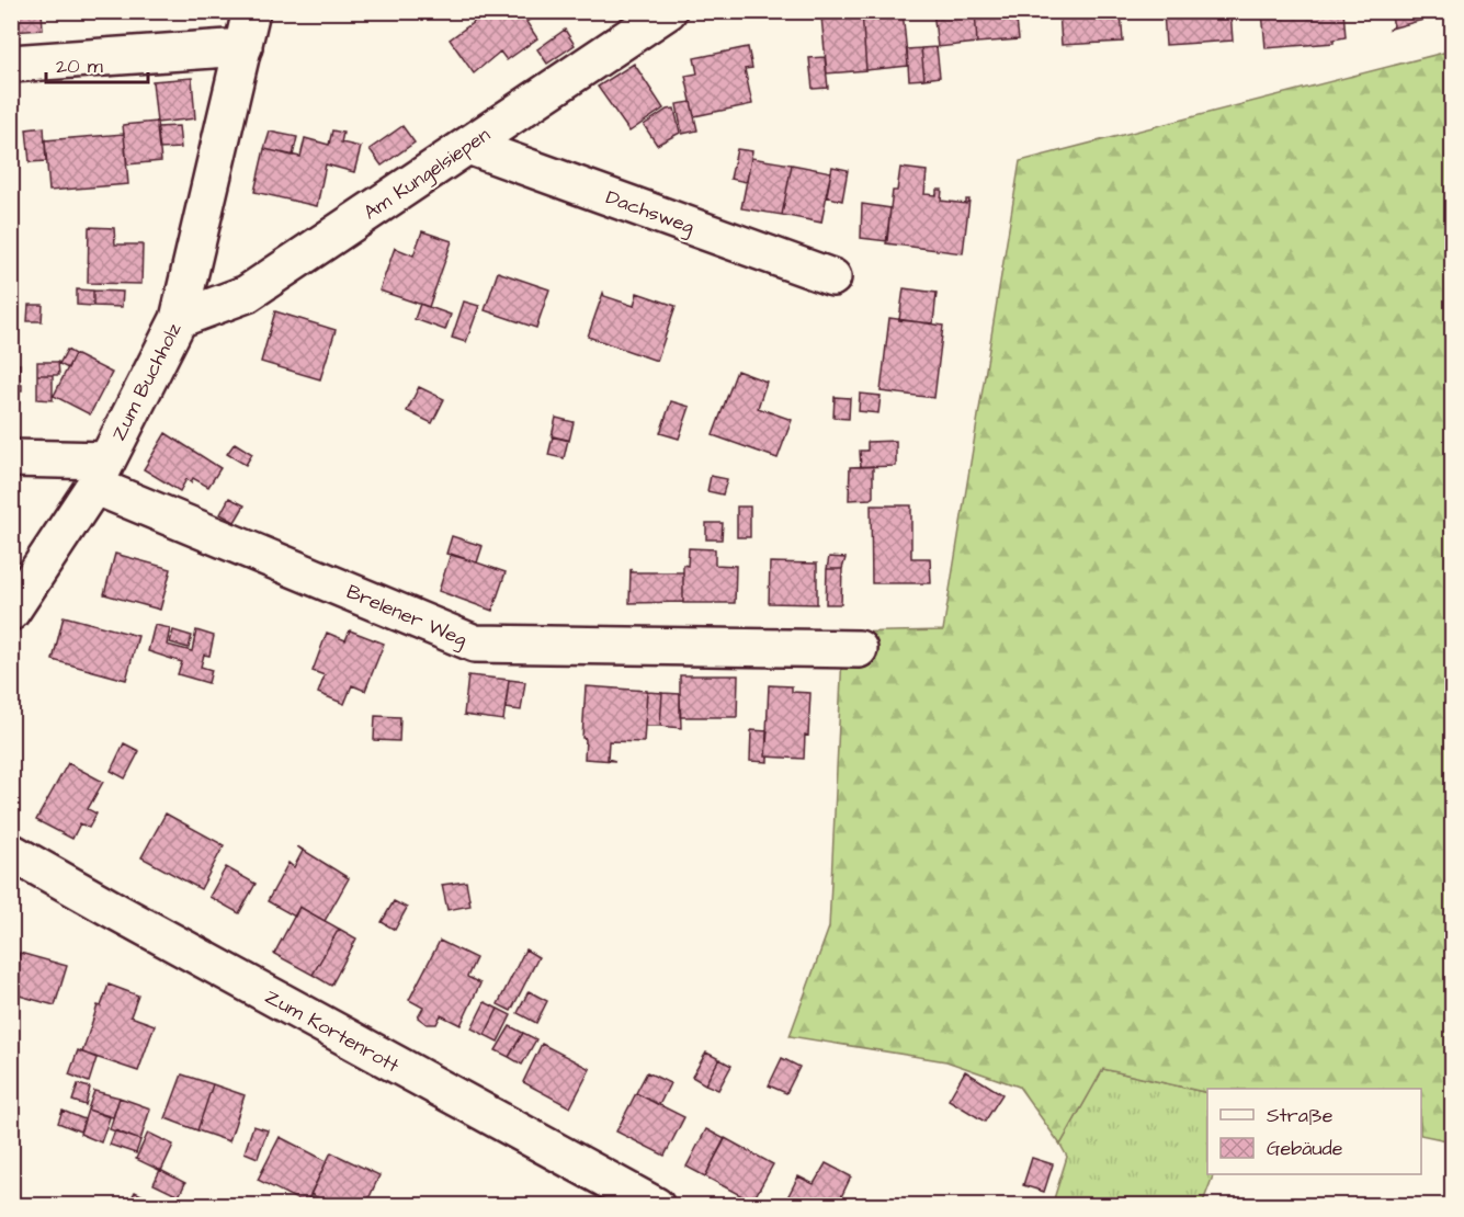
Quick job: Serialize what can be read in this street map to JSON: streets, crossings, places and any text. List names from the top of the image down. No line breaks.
{"streets":{"street":["Am Kungelsiepen","Dachsweg","Zum Buchholz","Brelener Weg","Zum Kortenrott"]},"crossings":[["Am Kungelsiepen","Dachsweg"],["Am Kungelsiepen","Zum Buchholz"],["Zum Buchholz","Brelener Weg"]],"legend":["Straße","Gebäude"],"scale_bar":"20 m"}
